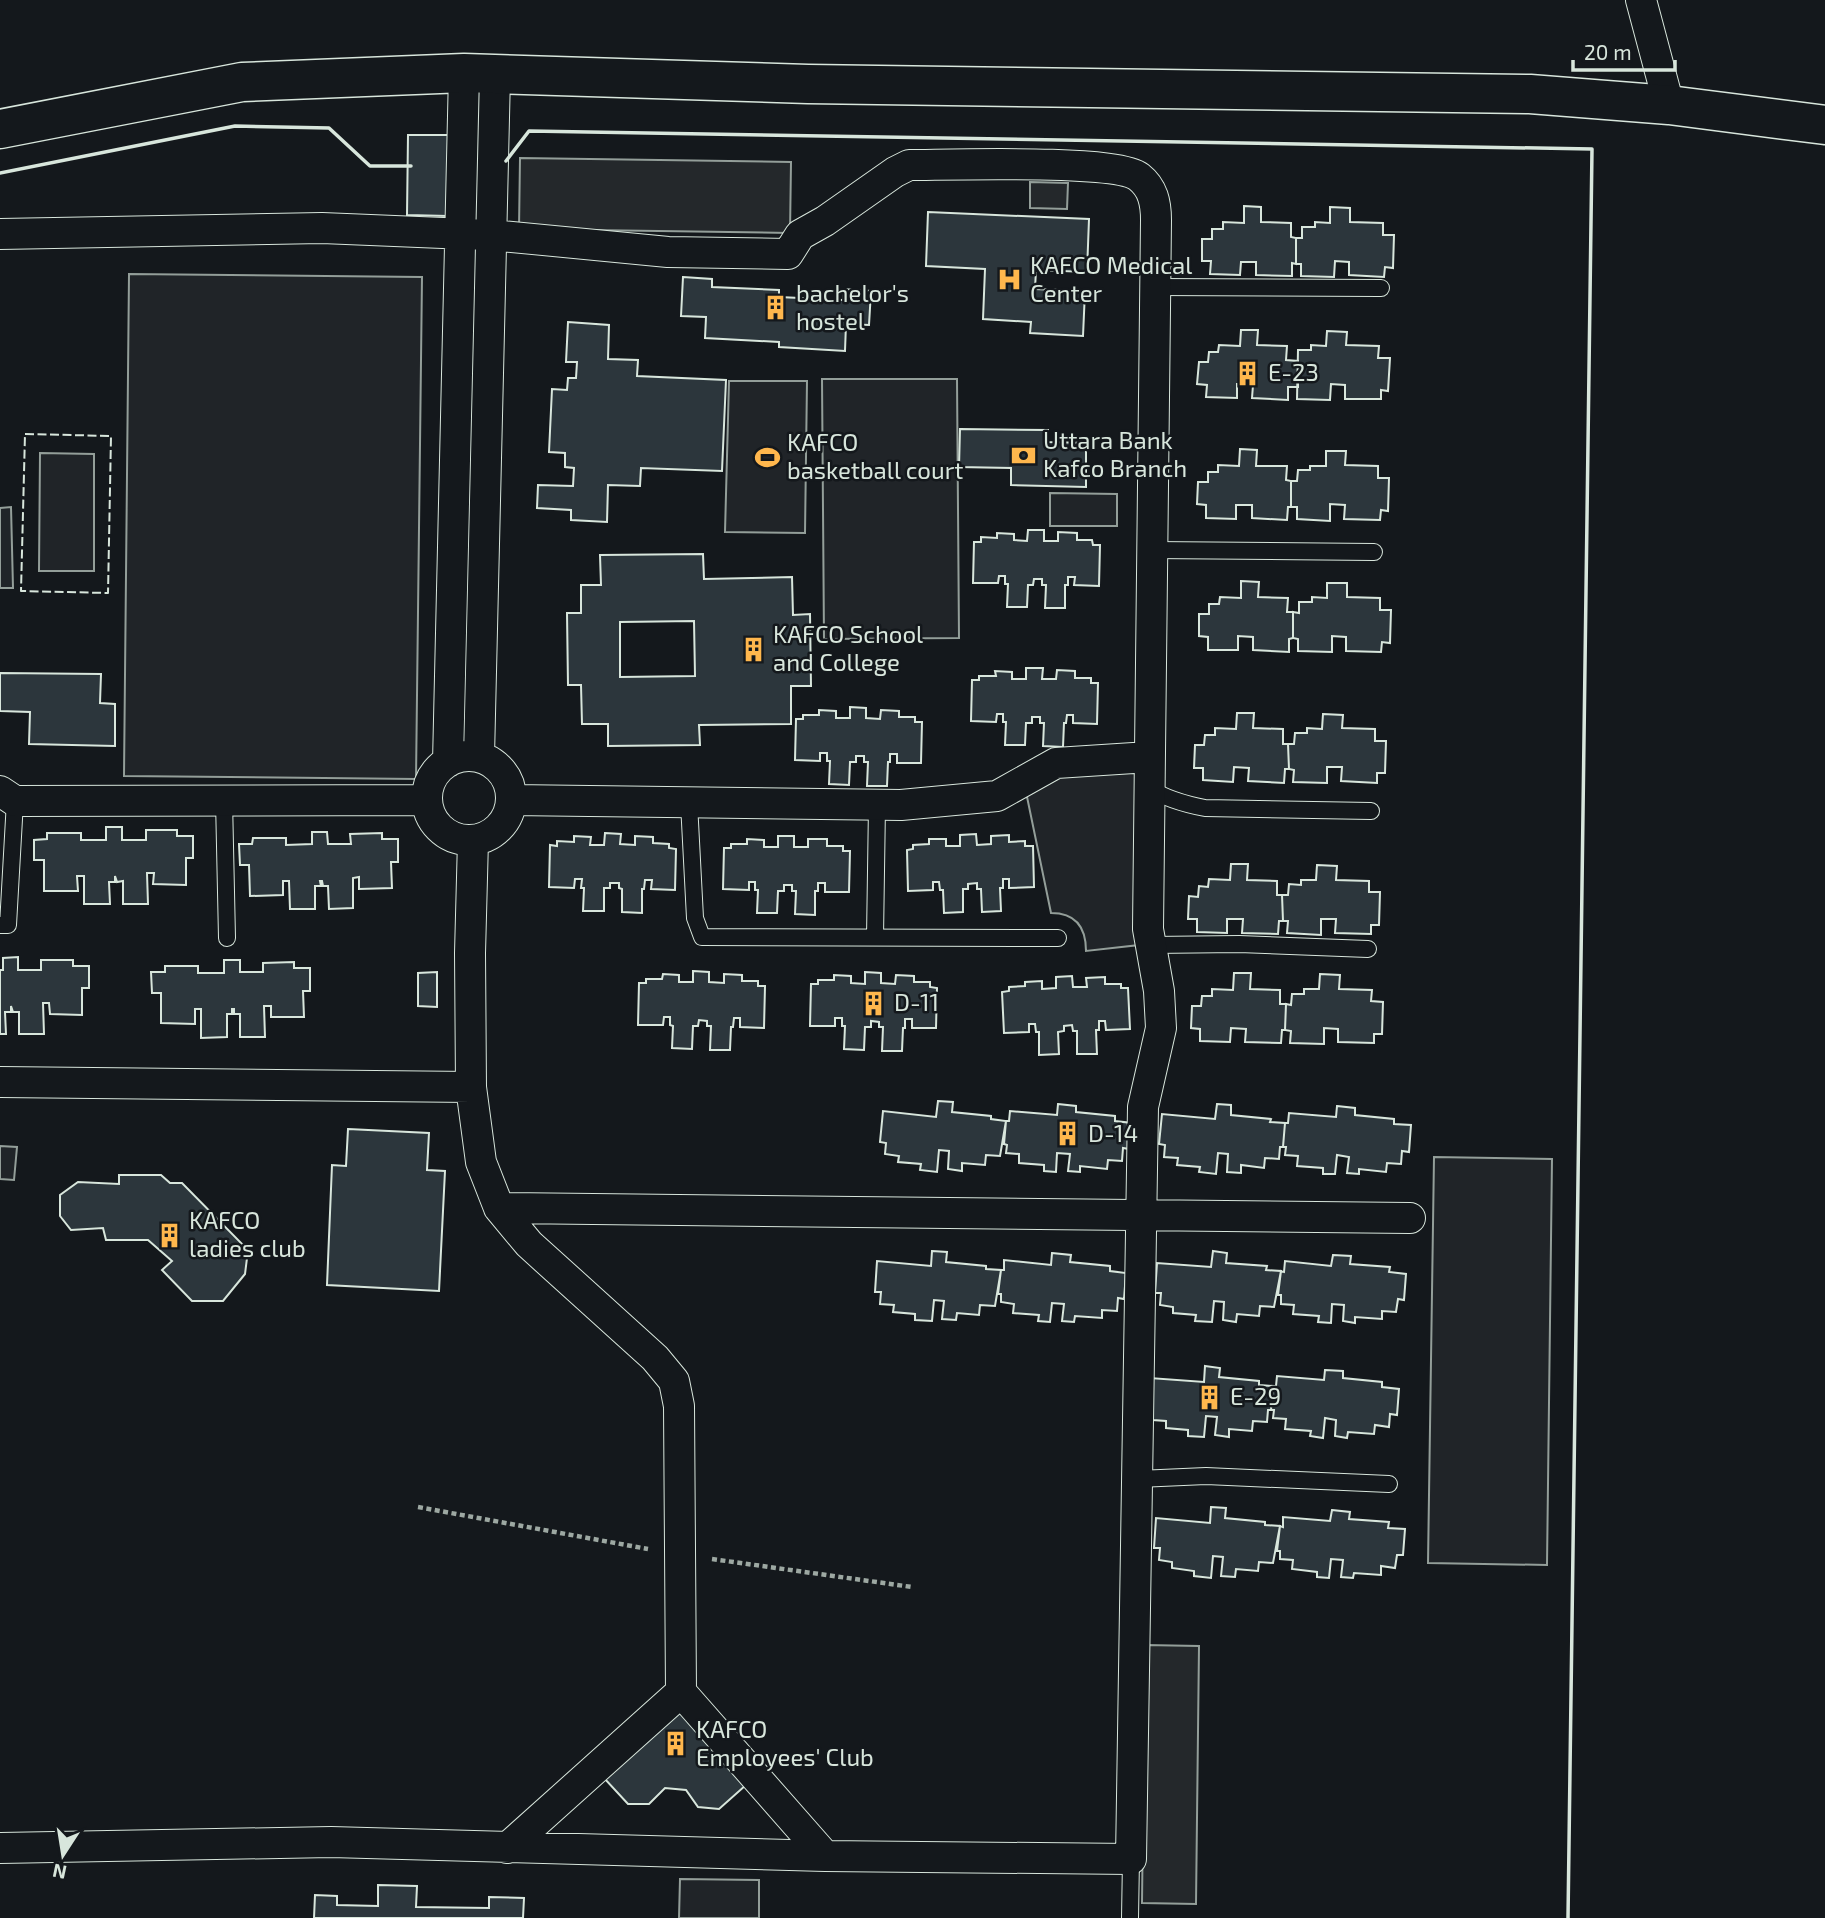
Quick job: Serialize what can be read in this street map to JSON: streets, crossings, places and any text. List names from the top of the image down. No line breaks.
{"places":{"hospital":["KAFCO Medical Center"],"building":["bachelor's hostel","E-23","KAFCO School and College","D-11","D-14","KAFCO ladies club","E-29","KAFCO Employees' Club"],"bank":["Uttara Bank Kafco Branch"],"sports":["KAFCO basketball court"]},"scale_bar":"20 m","north":"bottom"}
